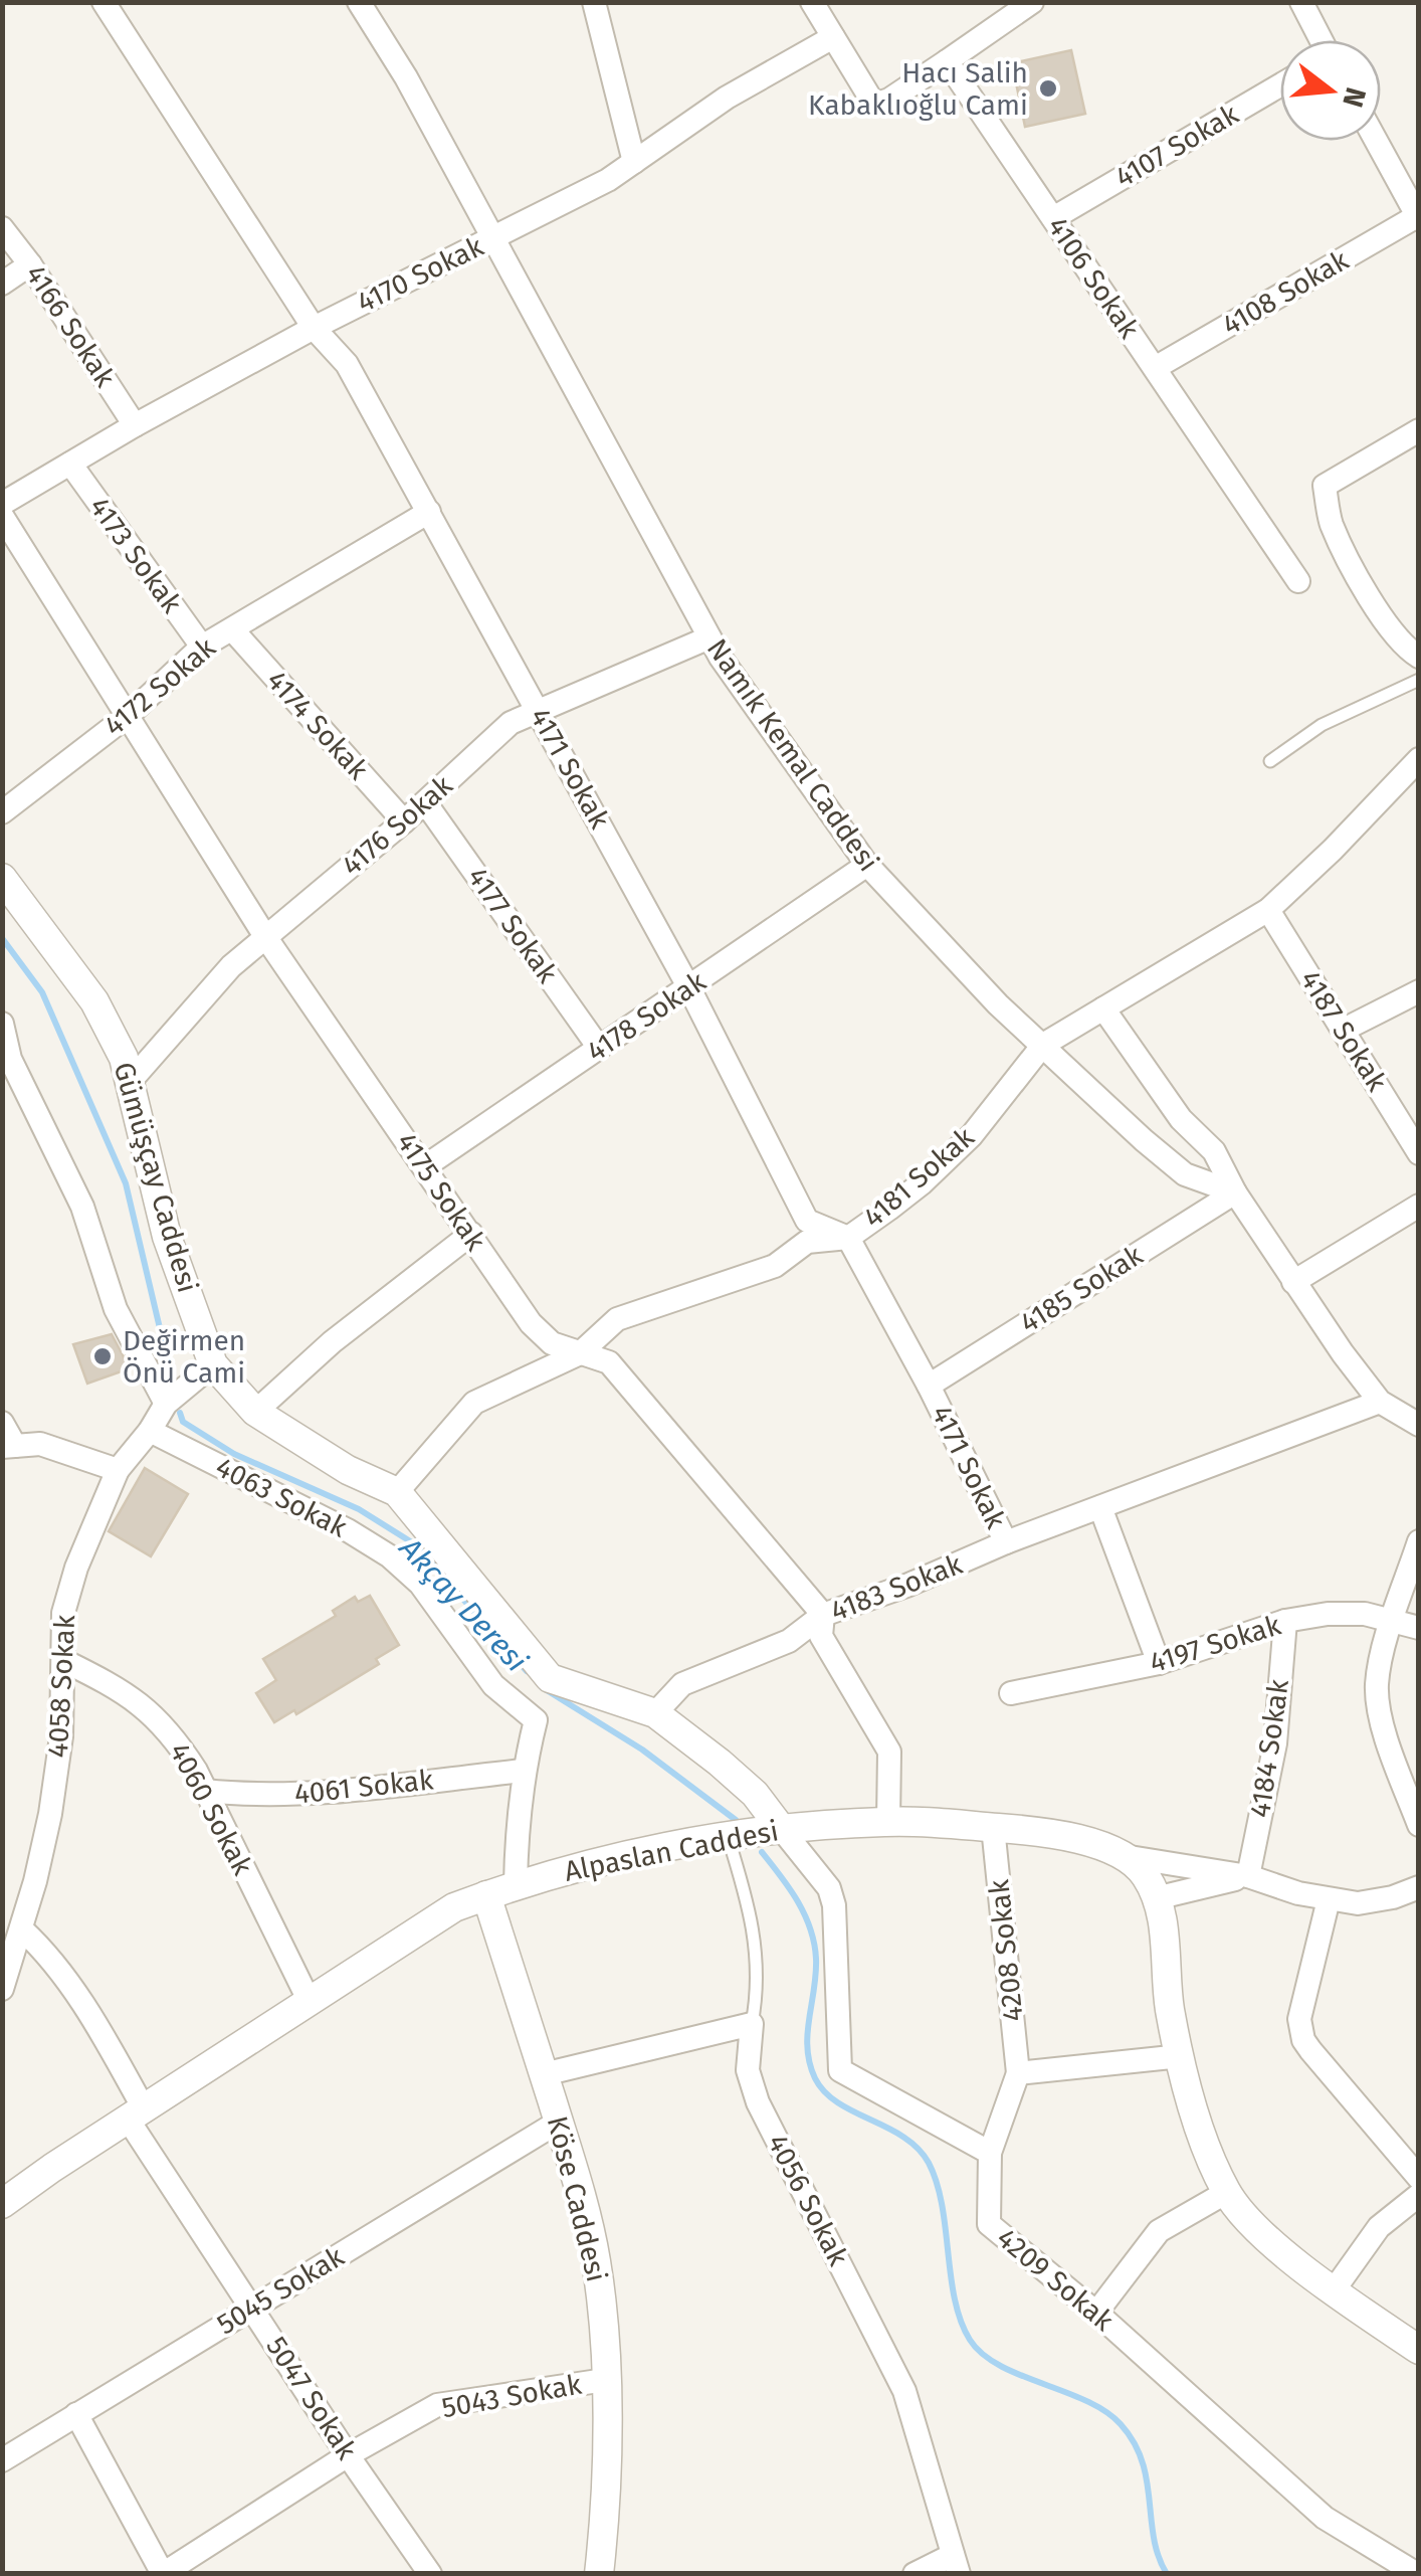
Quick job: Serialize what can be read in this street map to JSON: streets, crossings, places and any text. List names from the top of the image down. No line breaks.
{"streets":{"street":["4107 Sokak","4170 Sokak","4106 Sokak","4108 Sokak","4166 Sokak","4173 Sokak","4172 Sokak","4174 Sokak","Namık Kemal Caddesi","4171 Sokak","4176 Sokak","4177 Sokak","4178 Sokak","4187 Sokak","Gümüşçay Caddesi","4181 Sokak","4175 Sokak","4185 Sokak","4063 Sokak","4183 Sokak","4197 Sokak","4058 Sokak","4184 Sokak","4061 Sokak","4060 Sokak","Alpaslan Caddesi","4208 Sokak","Köse Caddesi","4056 Sokak","4209 Sokak","5045 Sokak","5043 Sokak","5047 Sokak"]},"crossings":[["4107 Sokak","4106 Sokak"],["4170 Sokak","4166 Sokak"],["4170 Sokak","4173 Sokak"],["4170 Sokak","Namık Kemal Caddesi"],["4170 Sokak","4171 Sokak"],["4106 Sokak","4108 Sokak"],["4173 Sokak","4172 Sokak"],["4172 Sokak","4174 Sokak"],["4172 Sokak","4171 Sokak"],["4172 Sokak","4175 Sokak"],["4174 Sokak","4176 Sokak"],["Namık Kemal Caddesi","4176 Sokak"],["Namık Kemal Caddesi","4178 Sokak"],["Namık Kemal Caddesi","4181 Sokak"],["Namık Kemal Caddesi","4185 Sokak"],["4171 Sokak","4176 Sokak"],["4171 Sokak","4178 Sokak"],["4171 Sokak","4181 Sokak"],["4171 Sokak","4185 Sokak"],["4171 Sokak","4183 Sokak"],["4176 Sokak","4177 Sokak"],["4176 Sokak","Gümüşçay Caddesi"],["4176 Sokak","4175 Sokak"],["4177 Sokak","4178 Sokak"],["4178 Sokak","4175 Sokak"],["4187 Sokak","4181 Sokak"],["Gümüşçay Caddesi","4181 Sokak"],["Gümüşçay Caddesi","4183 Sokak"],["Gümüşçay Caddesi","4058 Sokak"],["Gümüşçay Caddesi","Alpaslan Caddesi"],["4181 Sokak","4175 Sokak"],["4175 Sokak","4183 Sokak"],["4175 Sokak","Alpaslan Caddesi"],["4063 Sokak","4058 Sokak"],["4063 Sokak","4061 Sokak"],["4063 Sokak","Alpaslan Caddesi"],["4197 Sokak","4184 Sokak"],["4058 Sokak","4060 Sokak"],["4058 Sokak","5047 Sokak"],["4061 Sokak","4060 Sokak"],["4060 Sokak","Alpaslan Caddesi"],["Alpaslan Caddesi","4208 Sokak"],["Alpaslan Caddesi","Köse Caddesi"],["Alpaslan Caddesi","5047 Sokak"],["Köse Caddesi","5045 Sokak"],["Köse Caddesi","5043 Sokak"],["5045 Sokak","5047 Sokak"],["5043 Sokak","5047 Sokak"]],"water":["Akçay Deresi"],"places":["Hacı Salih Kabaklıoğlu Cami","Değirmen Önü Cami"],"north":"right"}
